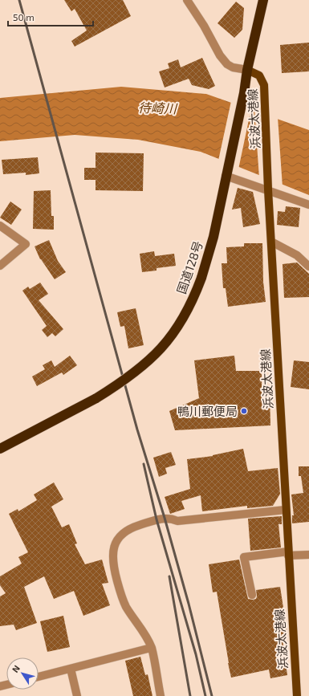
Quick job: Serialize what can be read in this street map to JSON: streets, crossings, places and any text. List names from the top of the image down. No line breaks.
{"streets":{"highway":["国道128号"],"main road":["浜波太港線"]},"crossings":[["浜波太港線","国道128号"]],"water":["待崎川"],"places":["鴨川郵便局"],"scale_bar":"50 m","north":"top left"}
